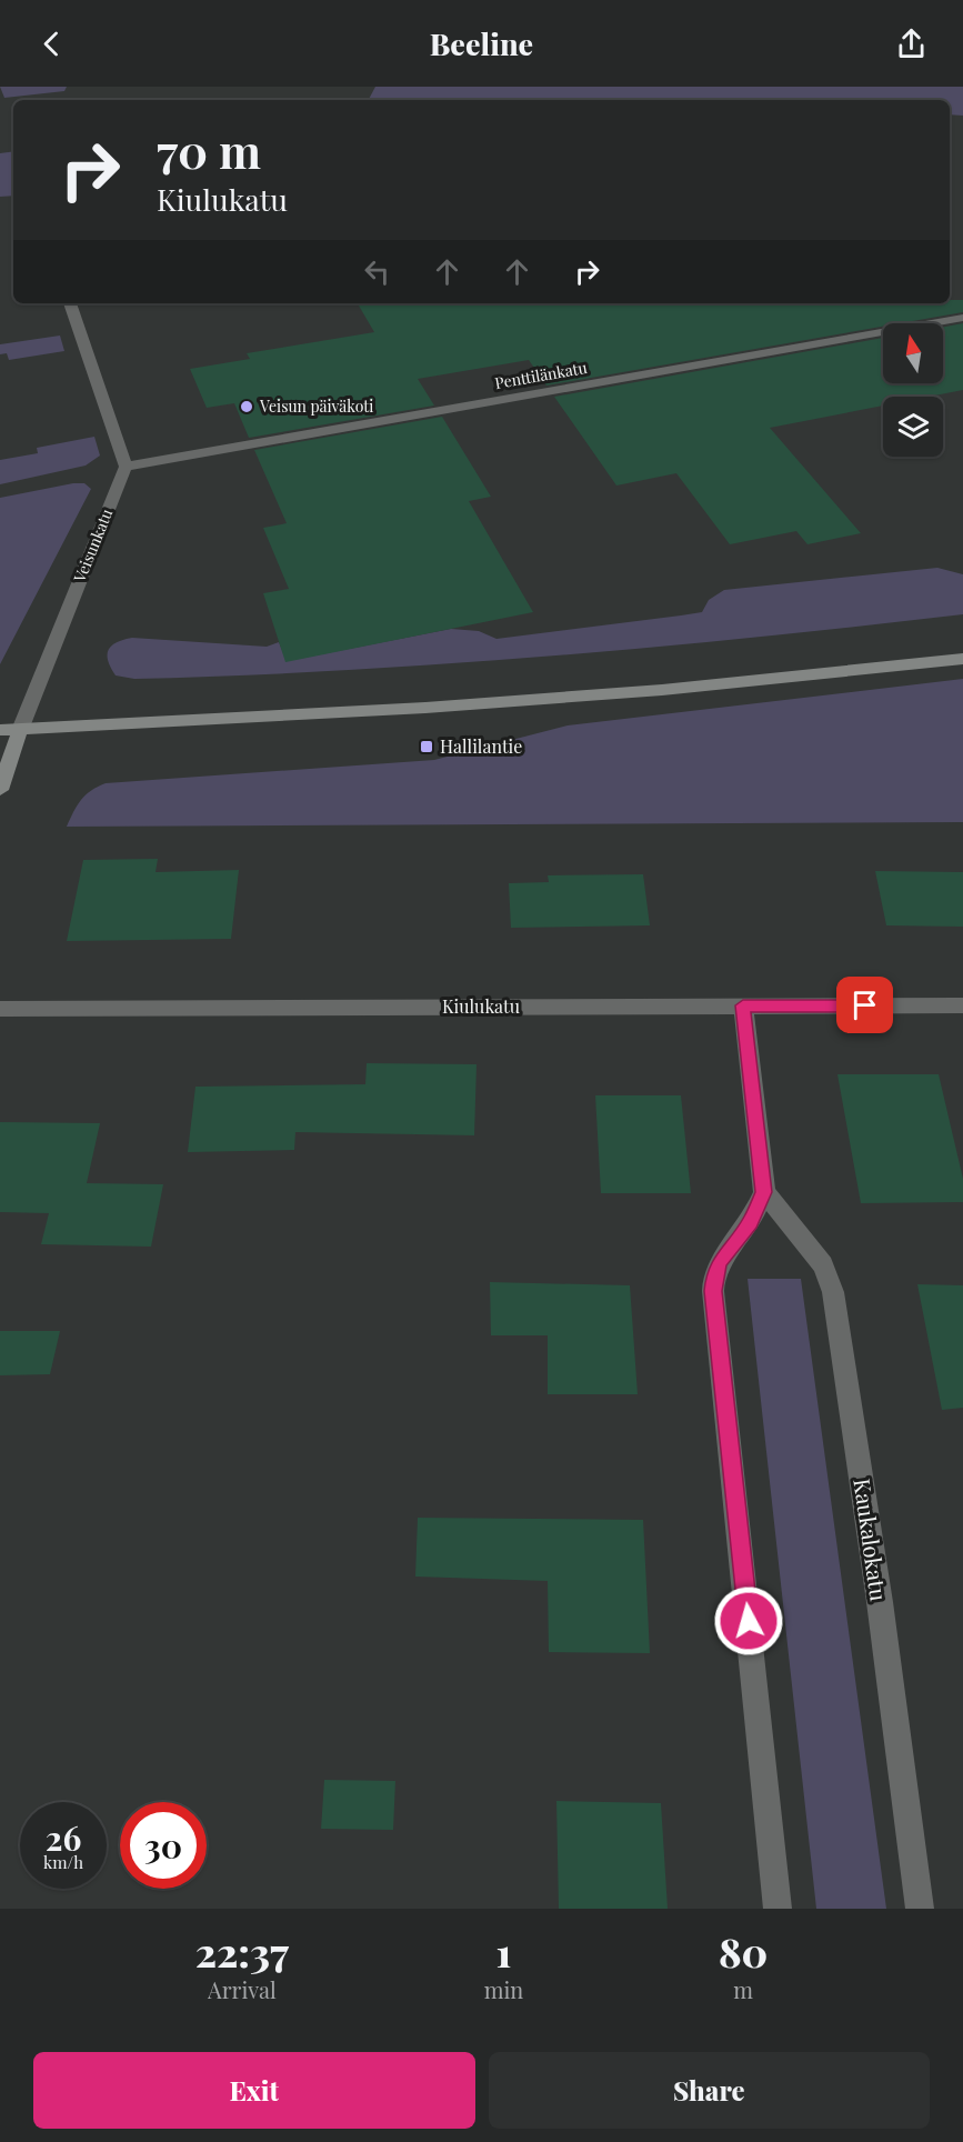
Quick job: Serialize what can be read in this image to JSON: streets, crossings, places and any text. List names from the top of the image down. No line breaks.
{"streets":{"main road":["Veisunkatu"],"street":["Penttilänkatu","Kiulukatu","Kaukalokatu"]},"crossings":[["Penttilänkatu","Veisunkatu"]],"places":{"other":["Veisun päiväkoti"],"transit":["Hallilantie"]},"north":"top","page":{"header":"Beeline","turn":["70 m","Kiulukatu"],"speed":"26 km/h","limit":"30","eta":["22:37","Arrival","1","min","80","m"],"buttons":["Exit","Share"]}}
